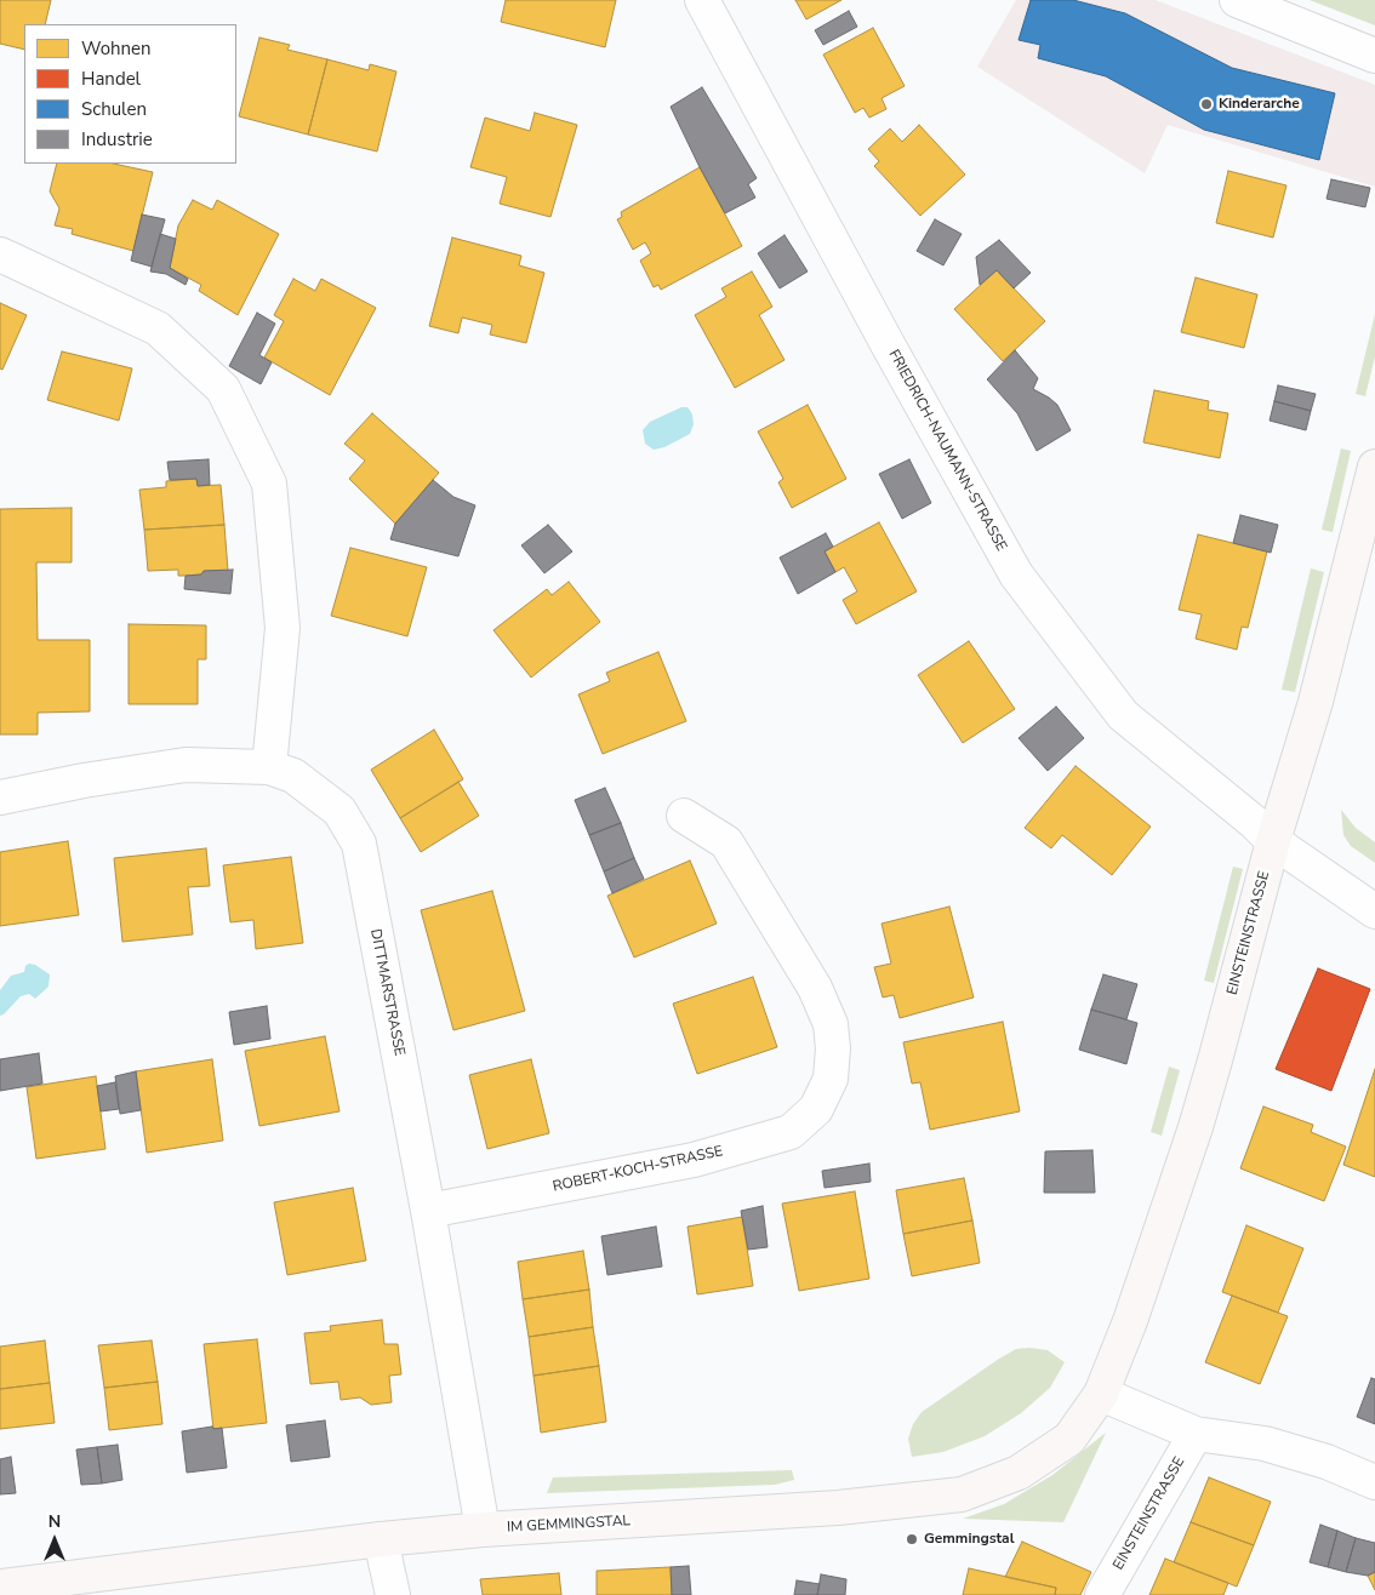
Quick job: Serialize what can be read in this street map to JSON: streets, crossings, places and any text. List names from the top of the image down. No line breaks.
{"streets":{"street":["FRIEDRICH-NAUMANN-STRASSE","EINSTEINSTRASSE","DITTMARSTRASSE","ROBERT-KOCH-STRASSE","IM GEMMINGSTAL"]},"crossings":[["FRIEDRICH-NAUMANN-STRASSE","EINSTEINSTRASSE"],["EINSTEINSTRASSE","IM GEMMINGSTAL"],["DITTMARSTRASSE","ROBERT-KOCH-STRASSE"],["DITTMARSTRASSE","IM GEMMINGSTAL"]],"places":["Kinderarche","Gemmingstal"],"legend":["Wohnen","Handel","Schulen","Industrie"],"north":"top"}
